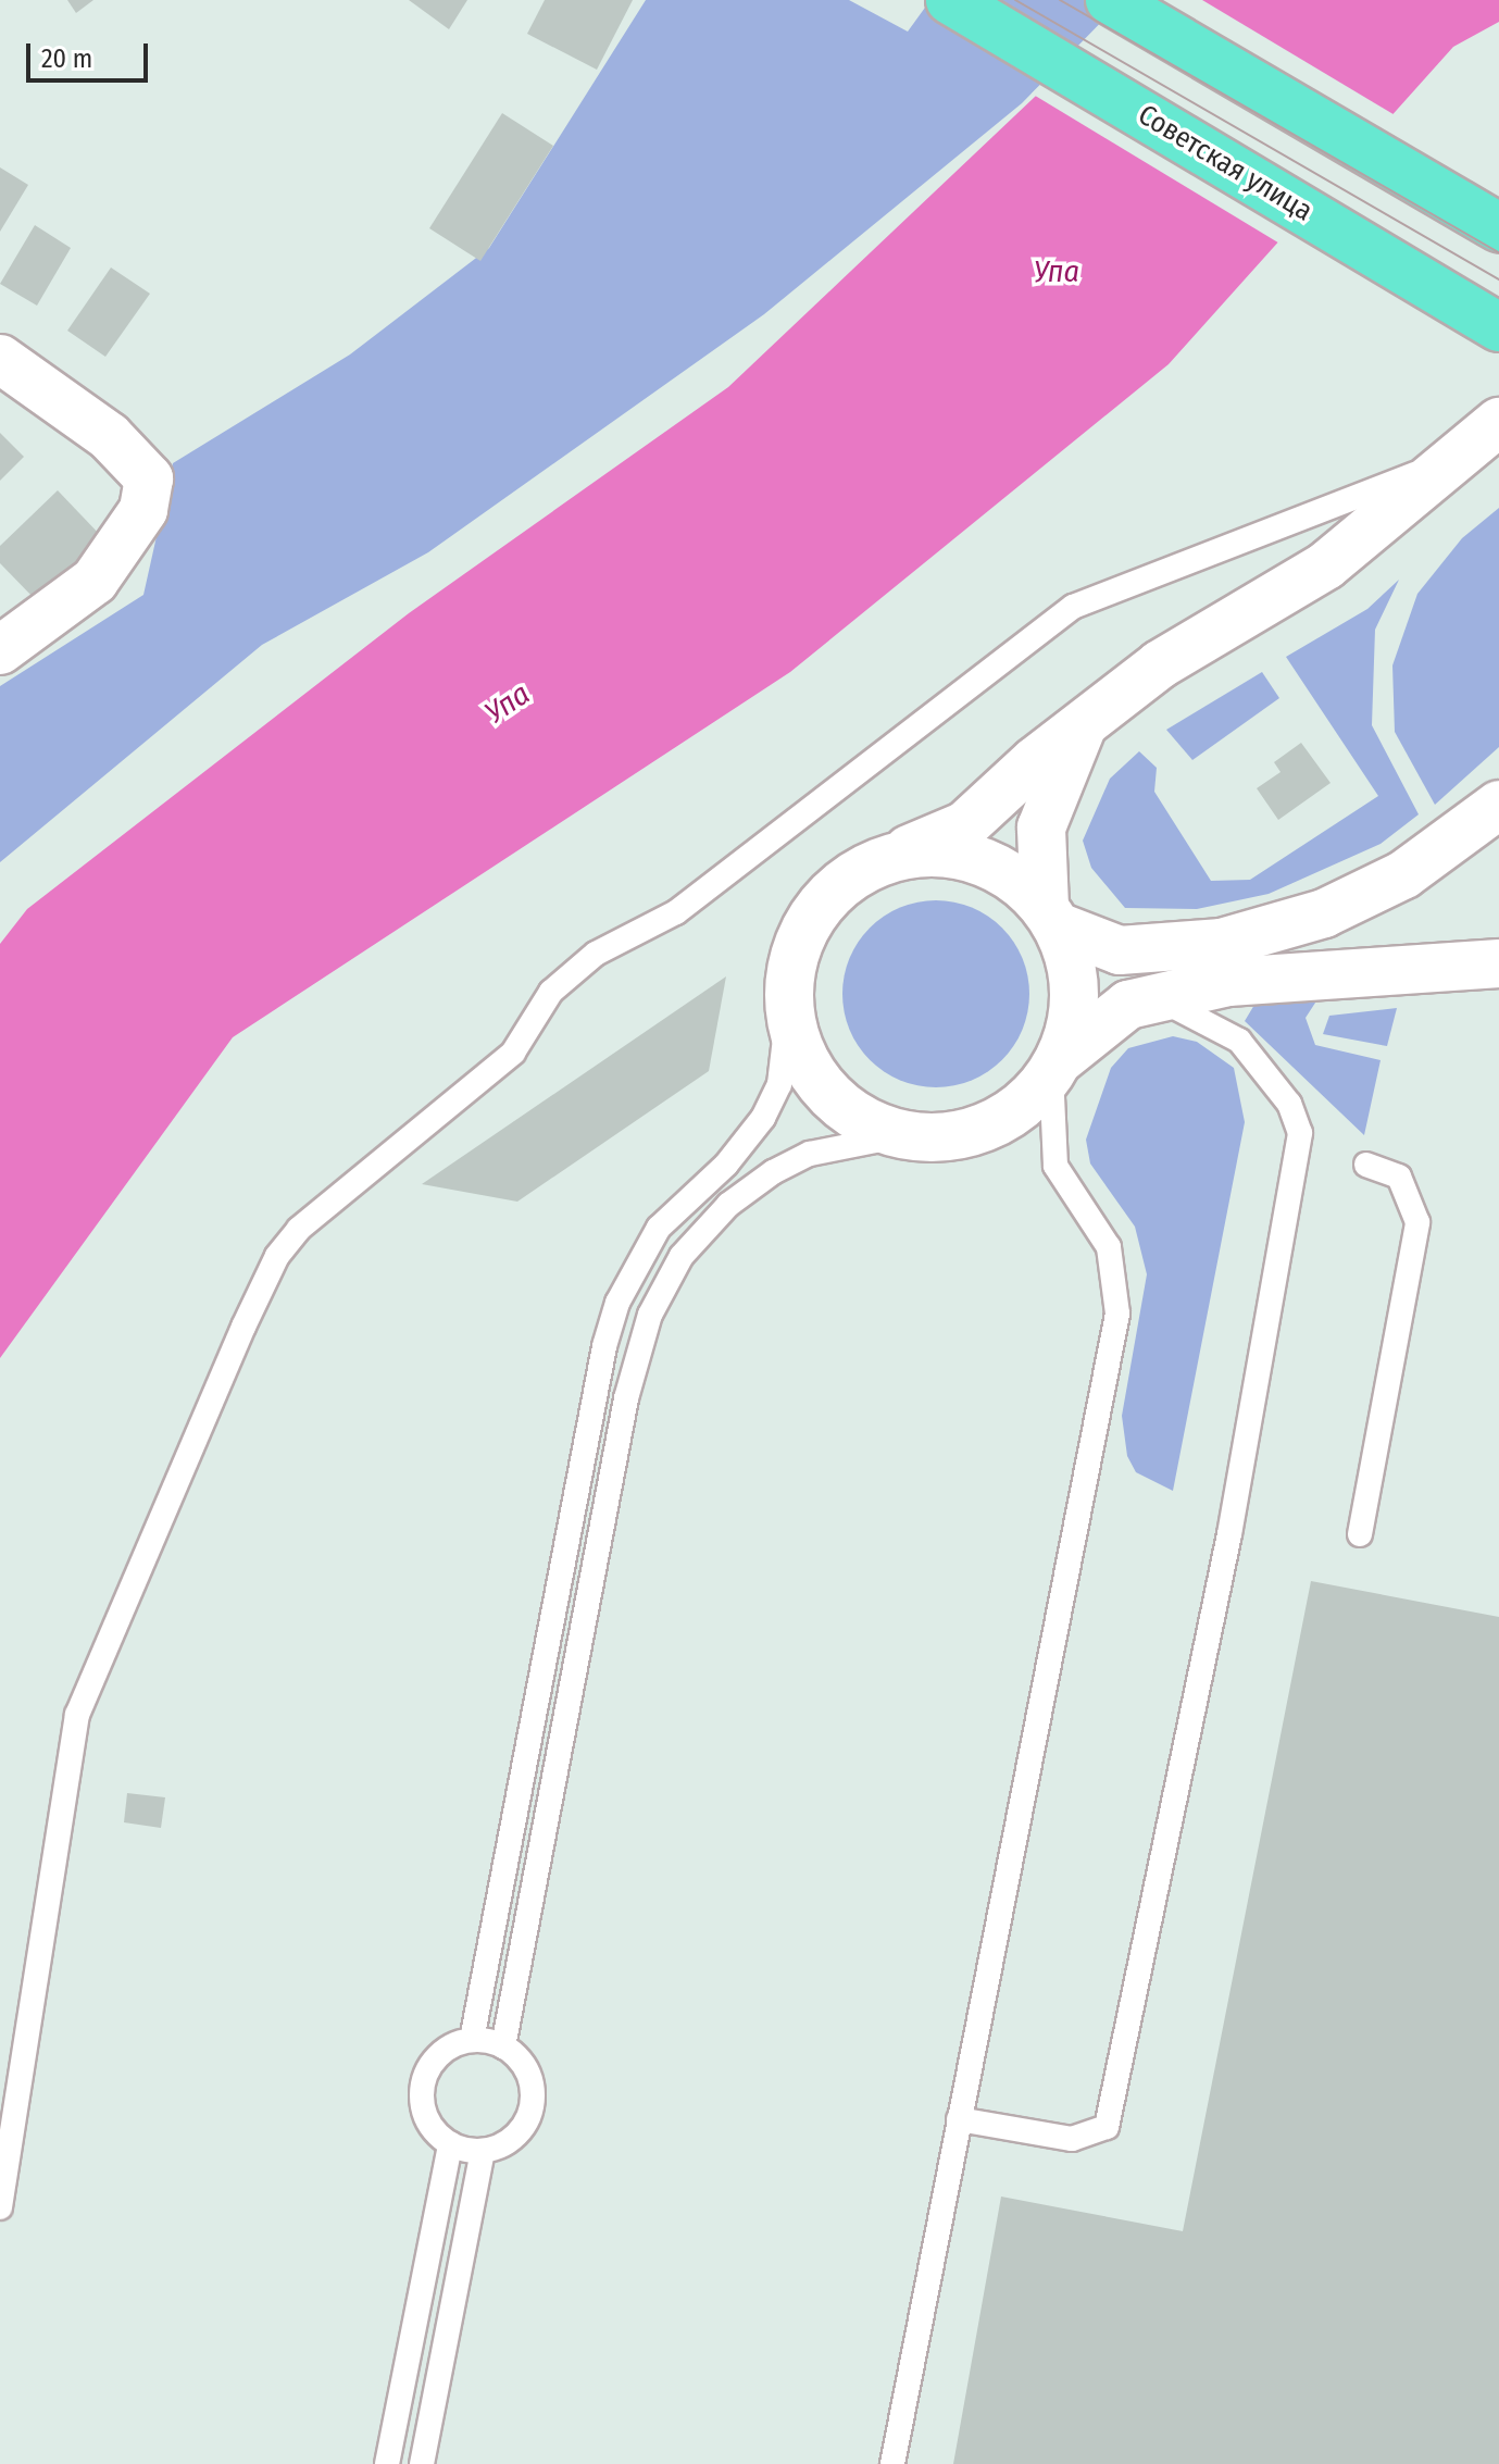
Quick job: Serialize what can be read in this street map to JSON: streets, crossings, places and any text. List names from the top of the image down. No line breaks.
{"streets":{"main road":["Советская улица"]},"water":["Упа"],"scale_bar":"20 m"}
